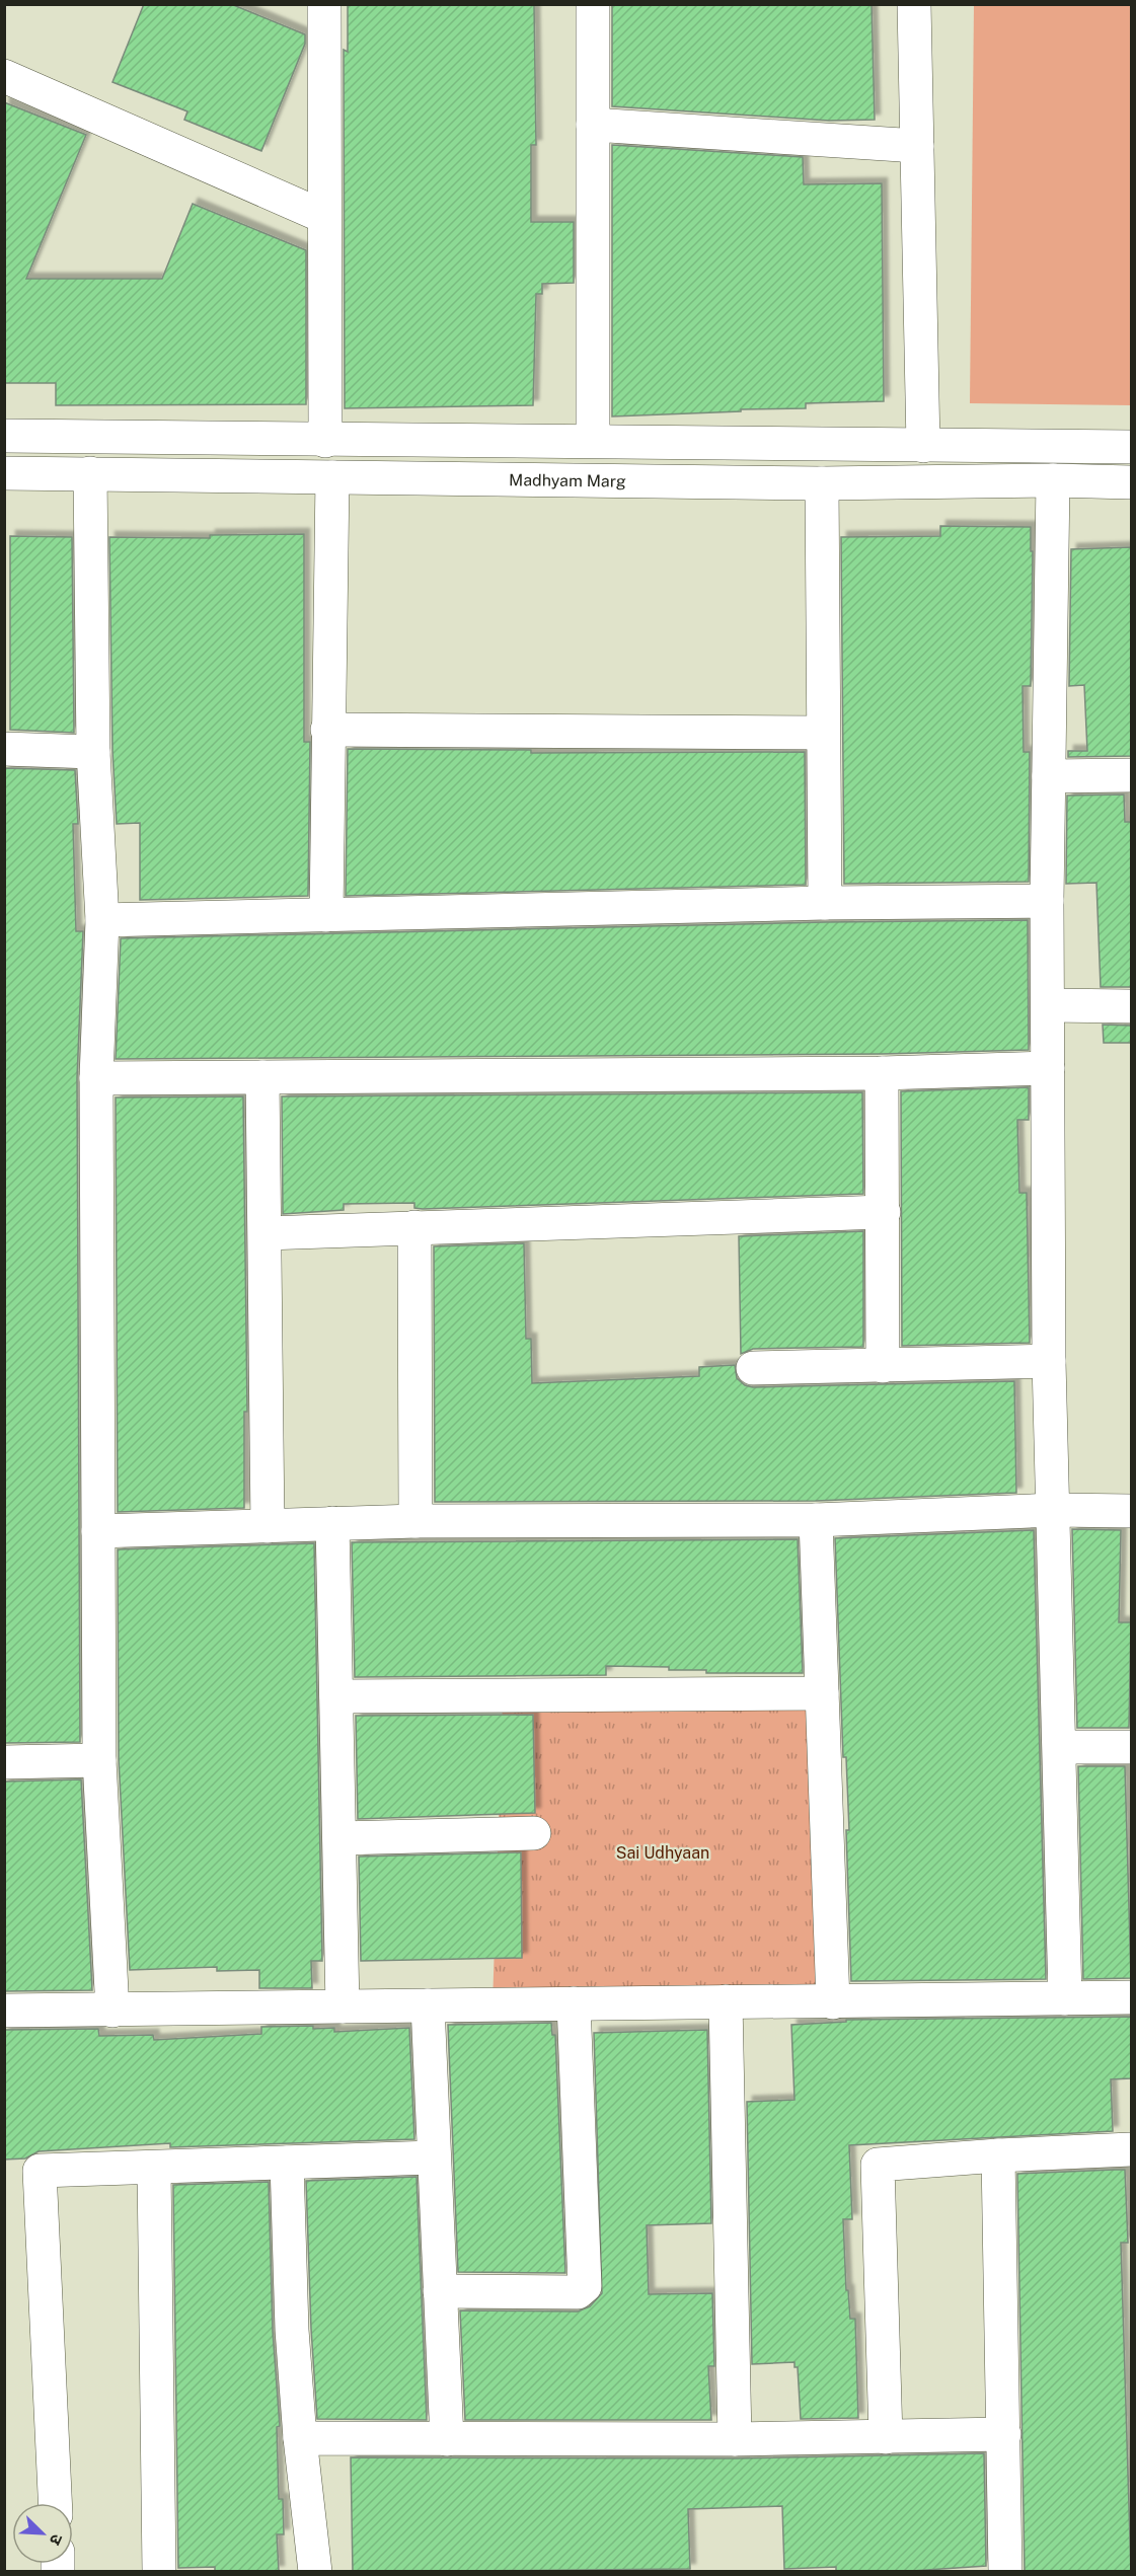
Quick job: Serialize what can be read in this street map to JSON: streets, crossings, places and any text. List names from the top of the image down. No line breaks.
{"streets":{"street":["Madhyam Marg"]},"parks":["Sai Udhyaan"],"north":"bottom right"}
